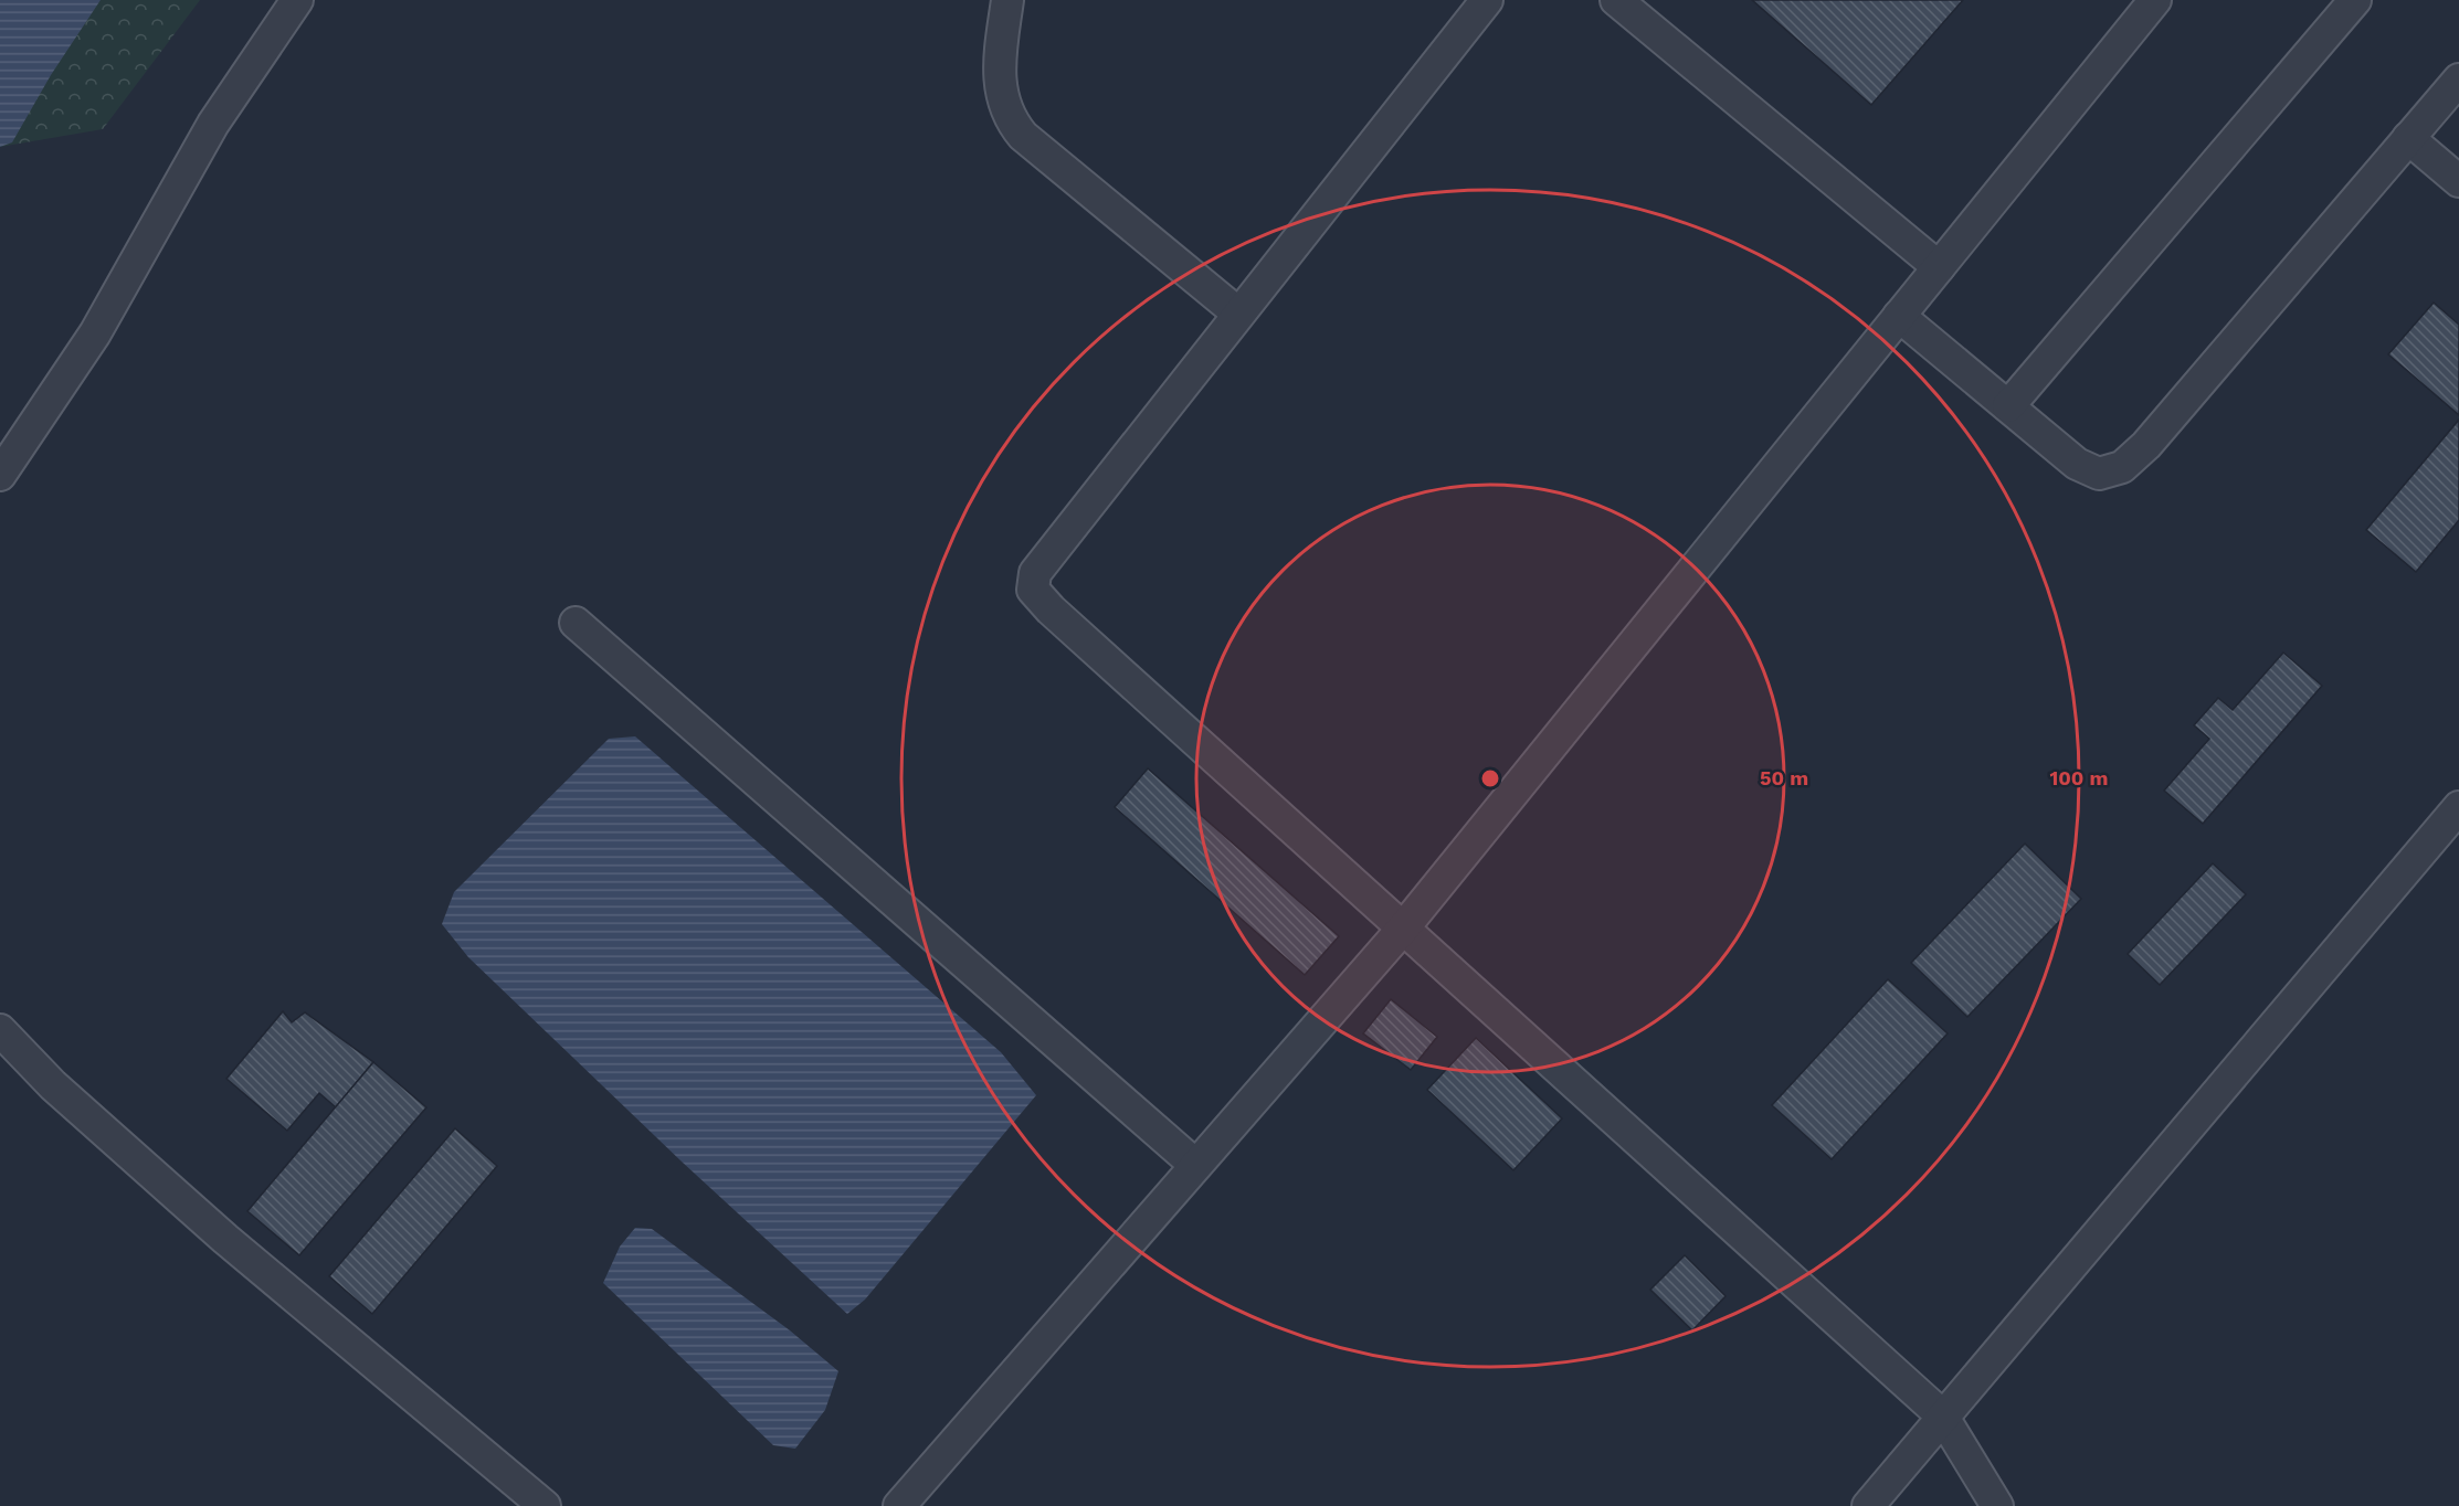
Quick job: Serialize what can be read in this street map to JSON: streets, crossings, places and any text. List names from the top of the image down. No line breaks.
{"rings":["50 m","100 m"]}
